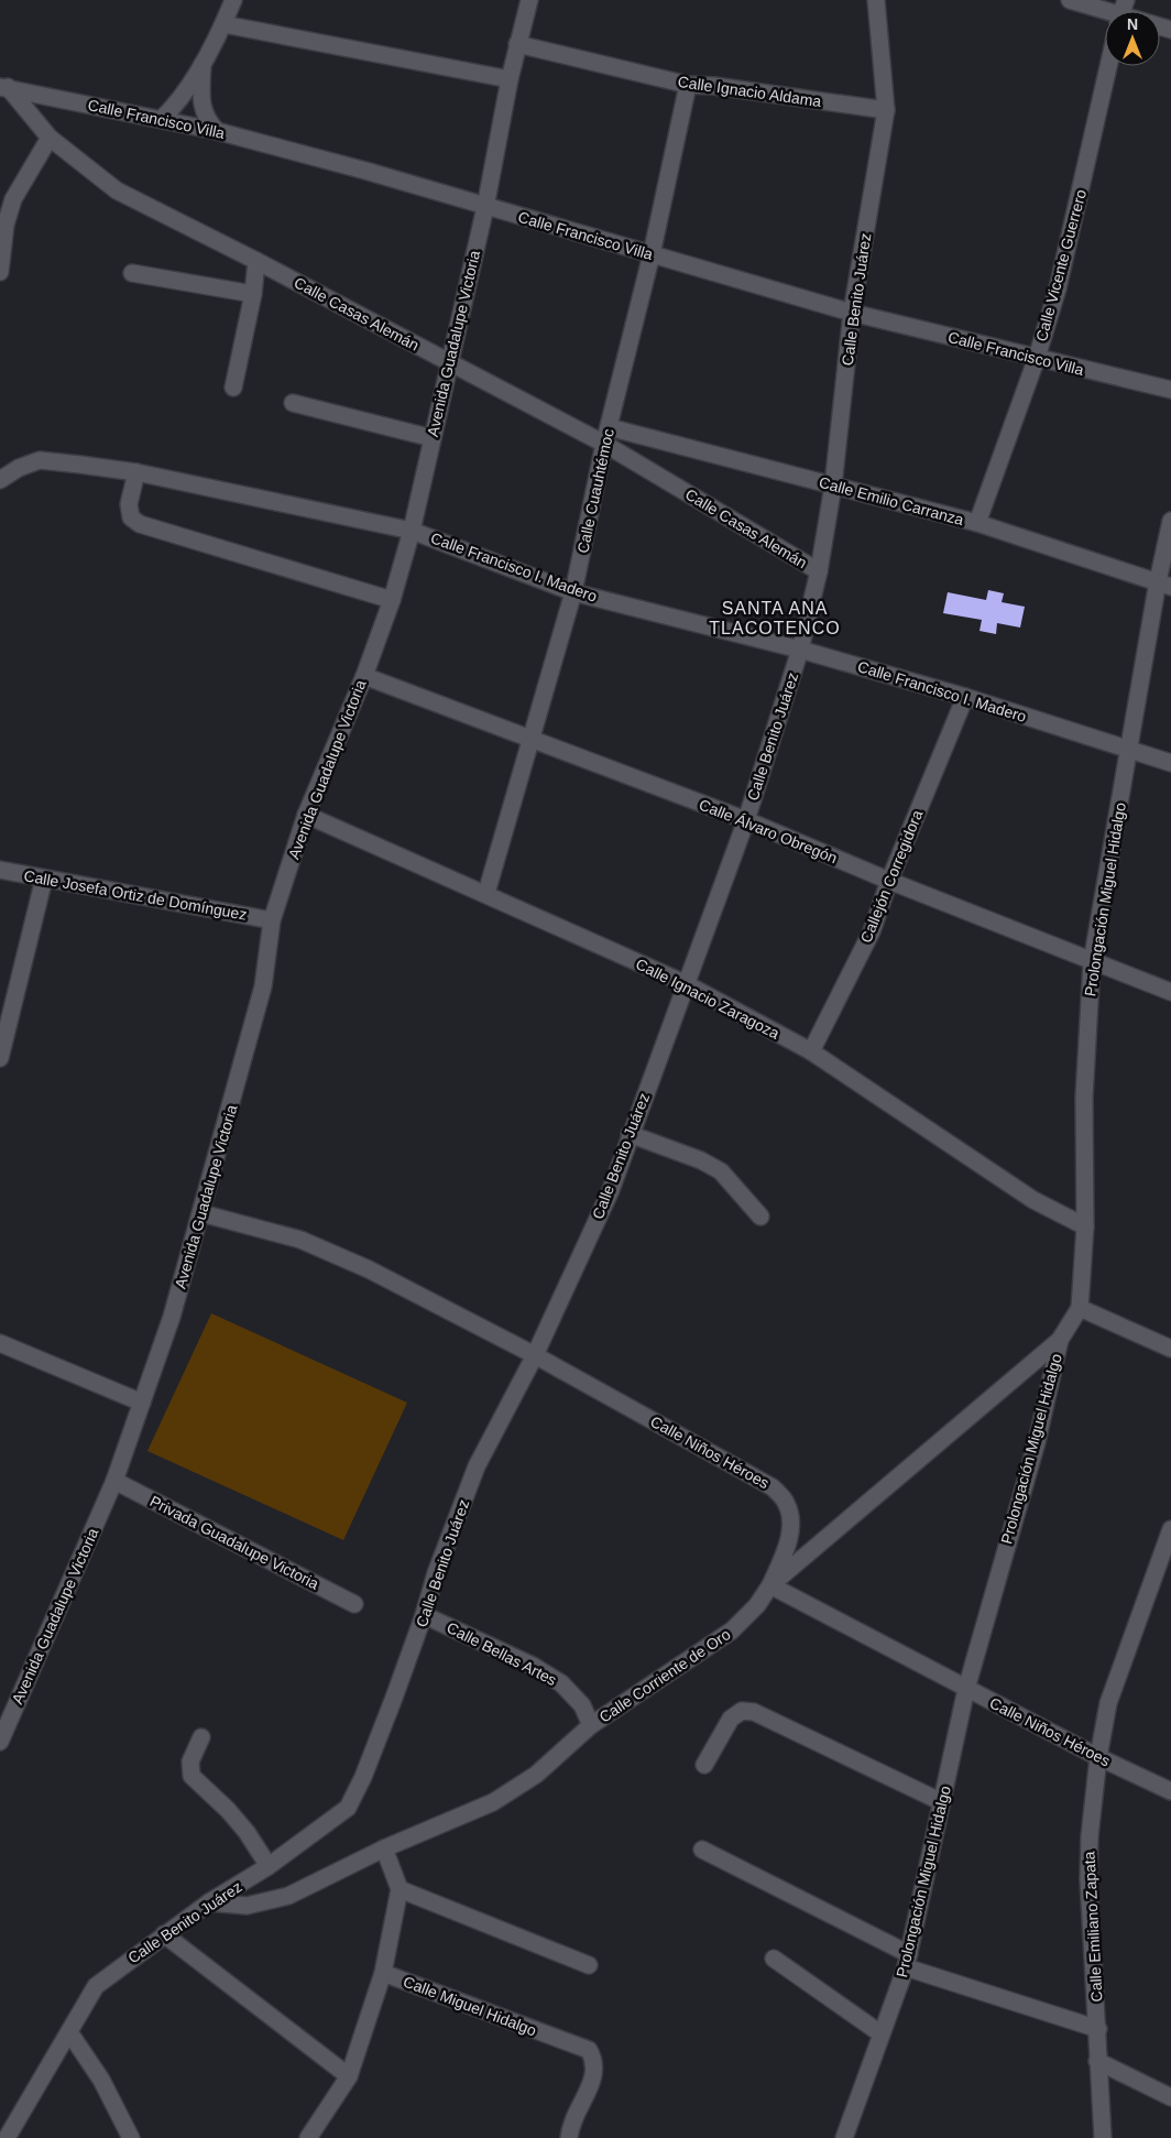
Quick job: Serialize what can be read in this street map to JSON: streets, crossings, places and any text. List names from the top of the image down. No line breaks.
{"streets":{"street":["Calle Ignacio Aldama","Calle Francisco Villa","Calle Vicente Guerrero","Calle Benito Juárez","Calle Casas Alemán","Avenida Guadalupe Victoria","Calle Cuauhtémoc","Calle Emilio Carranza","Calle Francisco I. Madero","Calle Álvaro Obregón","Callejón Corregidora","Calle Josefa Ortiz de Domínguez","Prolongación Miguel Hidalgo","Calle Ignacio Zaragoza","Calle Niños Héroes","Privada Guadalupe Victoria","Calle Bellas Artes","Calle Corriente de Oro","Calle Emiliano Zapata","Calle Miguel Hidalgo"]},"crossings":[["Calle Ignacio Aldama","Calle Benito Juárez"],["Calle Ignacio Aldama","Avenida Guadalupe Victoria"],["Calle Ignacio Aldama","Calle Cuauhtémoc"],["Calle Francisco Villa","Calle Vicente Guerrero"],["Calle Francisco Villa","Calle Benito Juárez"],["Calle Francisco Villa","Calle Casas Alemán"],["Calle Francisco Villa","Avenida Guadalupe Victoria"],["Calle Francisco Villa","Calle Cuauhtémoc"],["Calle Vicente Guerrero","Calle Emilio Carranza"],["Calle Benito Juárez","Calle Casas Alemán"],["Calle Benito Juárez","Calle Emilio Carranza"],["Calle Benito Juárez","Calle Francisco I. Madero"],["Calle Benito Juárez","Calle Álvaro Obregón"],["Calle Benito Juárez","Calle Ignacio Zaragoza"],["Calle Benito Juárez","Calle Niños Héroes"],["Calle Benito Juárez","Calle Bellas Artes"],["Calle Benito Juárez","Calle Corriente de Oro"],["Calle Casas Alemán","Avenida Guadalupe Victoria"],["Calle Casas Alemán","Calle Cuauhtémoc"],["Avenida Guadalupe Victoria","Calle Francisco I. Madero"],["Avenida Guadalupe Victoria","Calle Álvaro Obregón"],["Avenida Guadalupe Victoria","Calle Josefa Ortiz de Domínguez"],["Avenida Guadalupe Victoria","Calle Ignacio Zaragoza"],["Avenida Guadalupe Victoria","Calle Niños Héroes"],["Avenida Guadalupe Victoria","Privada Guadalupe Victoria"],["Calle Cuauhtémoc","Calle Emilio Carranza"],["Calle Cuauhtémoc","Calle Francisco I. Madero"],["Calle Cuauhtémoc","Calle Álvaro Obregón"],["Calle Cuauhtémoc","Calle Ignacio Zaragoza"],["Calle Emilio Carranza","Prolongación Miguel Hidalgo"],["Calle Francisco I. Madero","Callejón Corregidora"],["Calle Francisco I. Madero","Prolongación Miguel Hidalgo"],["Calle Álvaro Obregón","Callejón Corregidora"],["Calle Álvaro Obregón","Prolongación Miguel Hidalgo"],["Callejón Corregidora","Calle Ignacio Zaragoza"],["Prolongación Miguel Hidalgo","Calle Ignacio Zaragoza"],["Prolongación Miguel Hidalgo","Calle Niños Héroes"],["Prolongación Miguel Hidalgo","Calle Corriente de Oro"],["Calle Niños Héroes","Calle Corriente de Oro"],["Calle Niños Héroes","Calle Emiliano Zapata"],["Calle Bellas Artes","Calle Corriente de Oro"]],"districts":["SANTA ANA TLACOTENCO"],"north":"top"}
